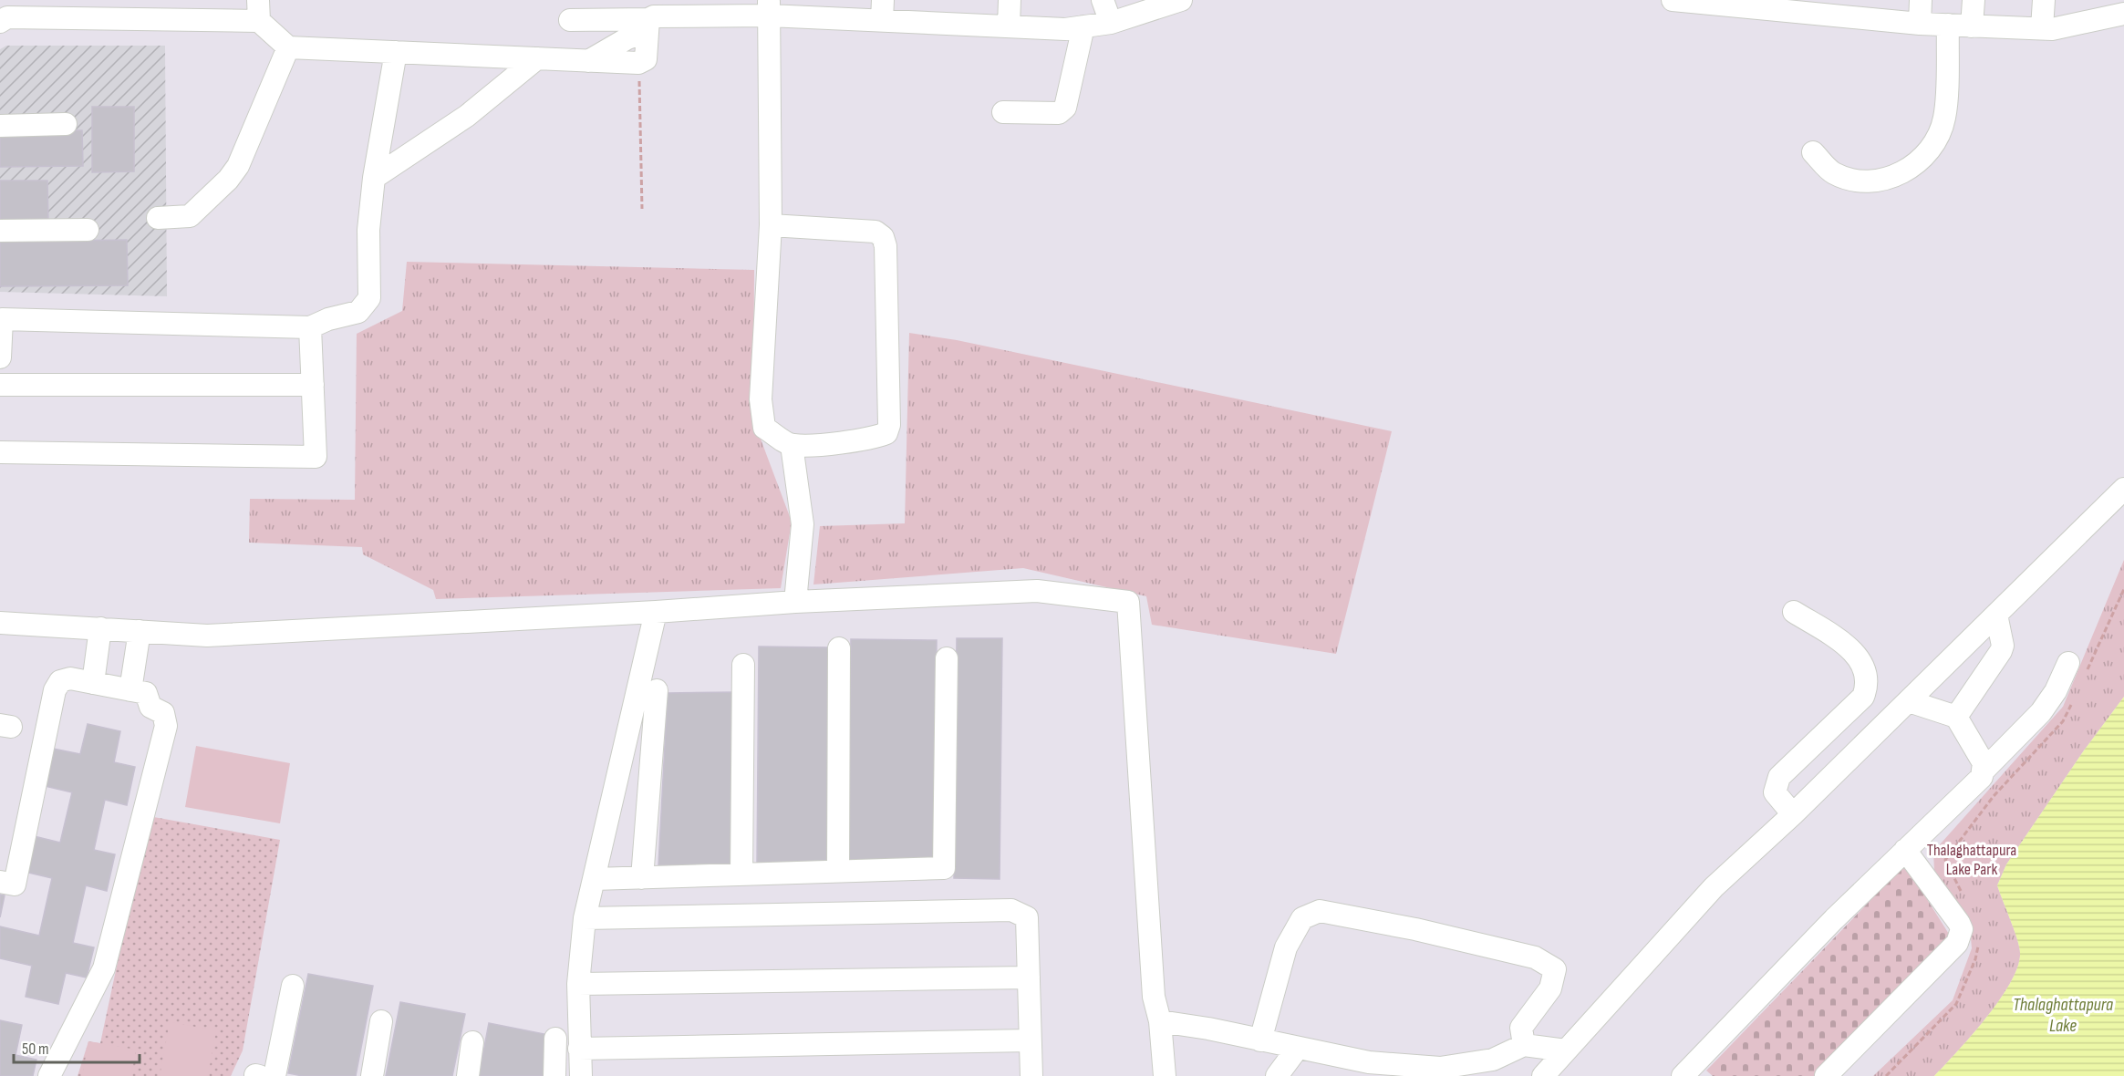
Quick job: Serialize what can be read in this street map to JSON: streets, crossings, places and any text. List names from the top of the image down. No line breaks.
{"water":["Thalaghattapura Lake"],"parks":["Thalaghattapura Lake Park"],"scale_bar":"50 m"}
